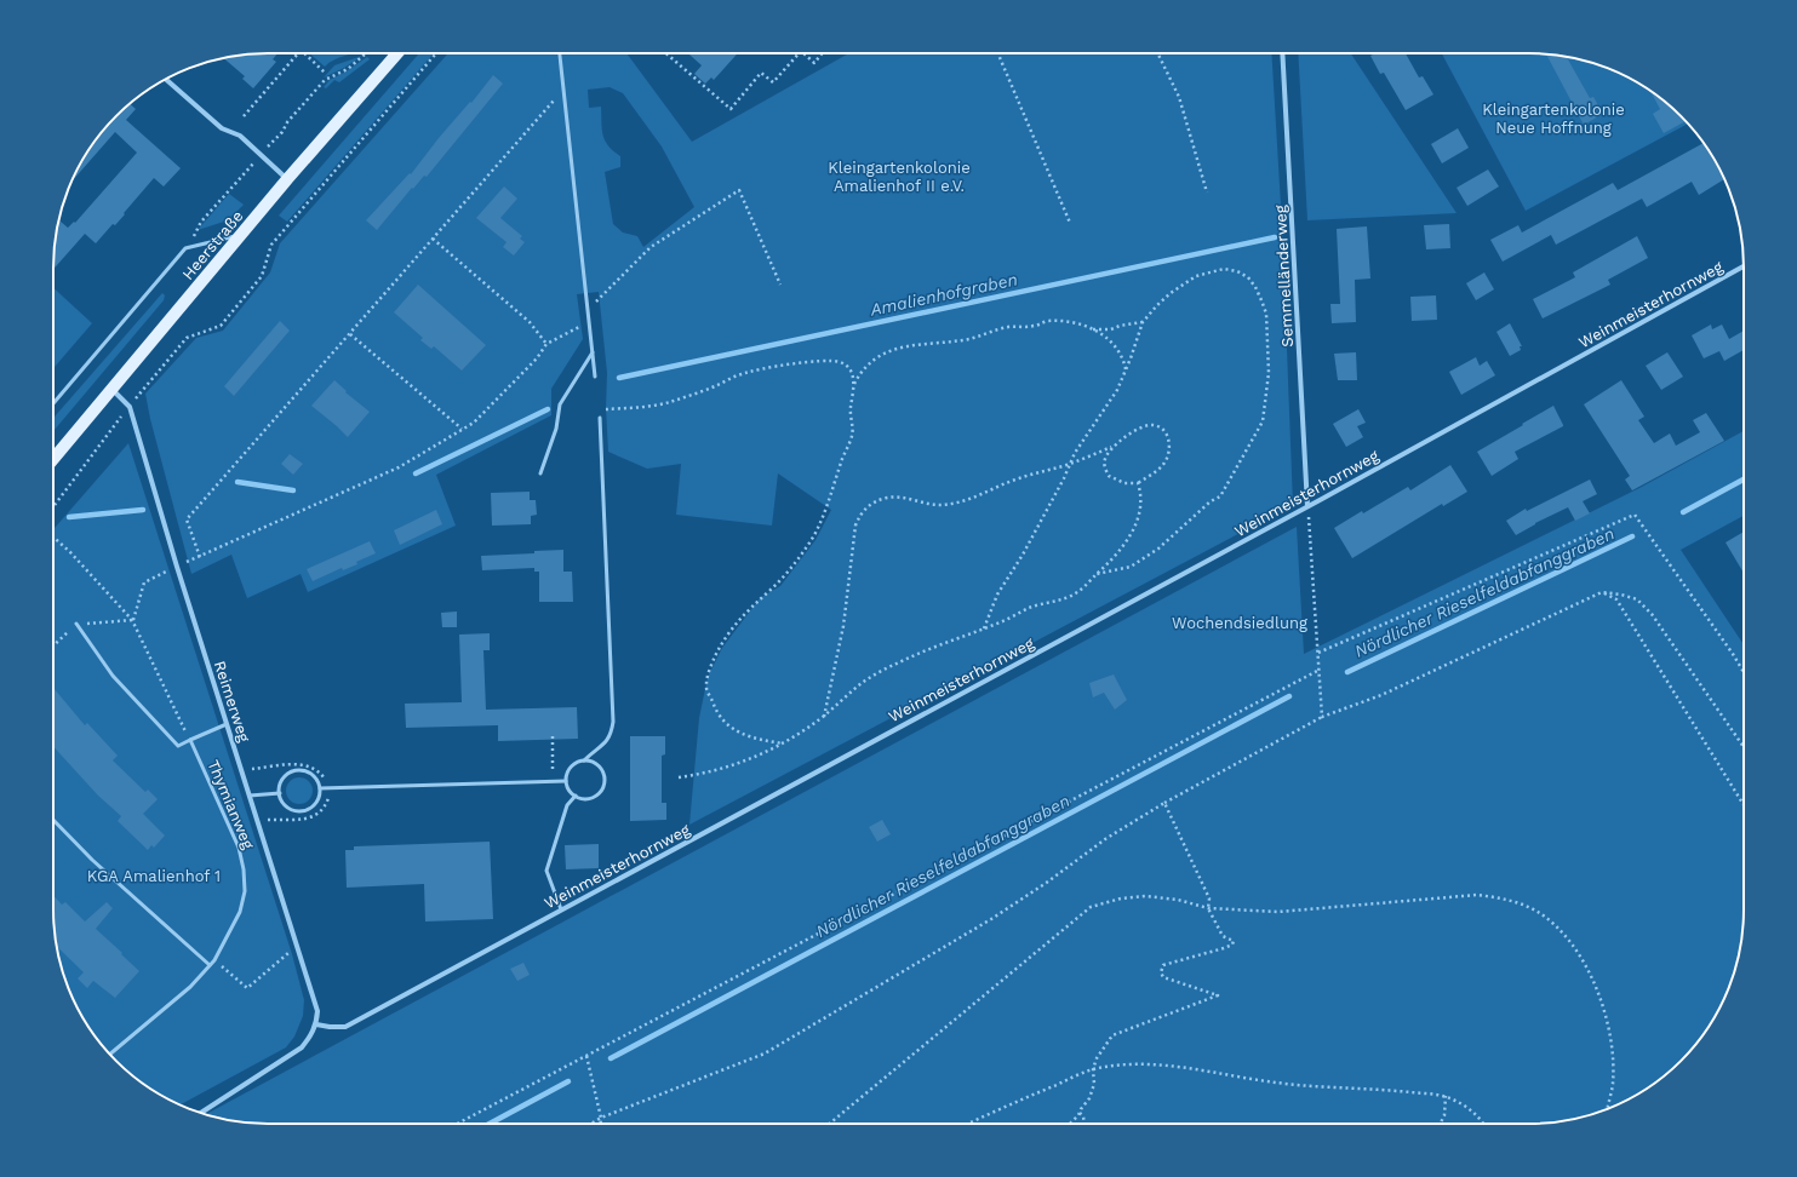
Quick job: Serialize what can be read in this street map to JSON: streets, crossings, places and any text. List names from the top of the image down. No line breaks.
{"streets":{"main road":["Heerstraße"],"street":["Semmelländerweg","Weinmeisterhornweg","Reimerweg"],"lane":["Thymianweg"]},"crossings":[["Heerstraße","Reimerweg"],["Semmelländerweg","Weinmeisterhornweg"],["Weinmeisterhornweg","Reimerweg"]],"water":["Amalienhofgraben","Nördlicher Rieselfeldabfanggraben"],"parks":["Kleingartenkolonie Neue Hoffnung","Kleingartenkolonie Amalienhof II e.V.","Wochendsiedlung","KGA Amalienhof 1"]}
